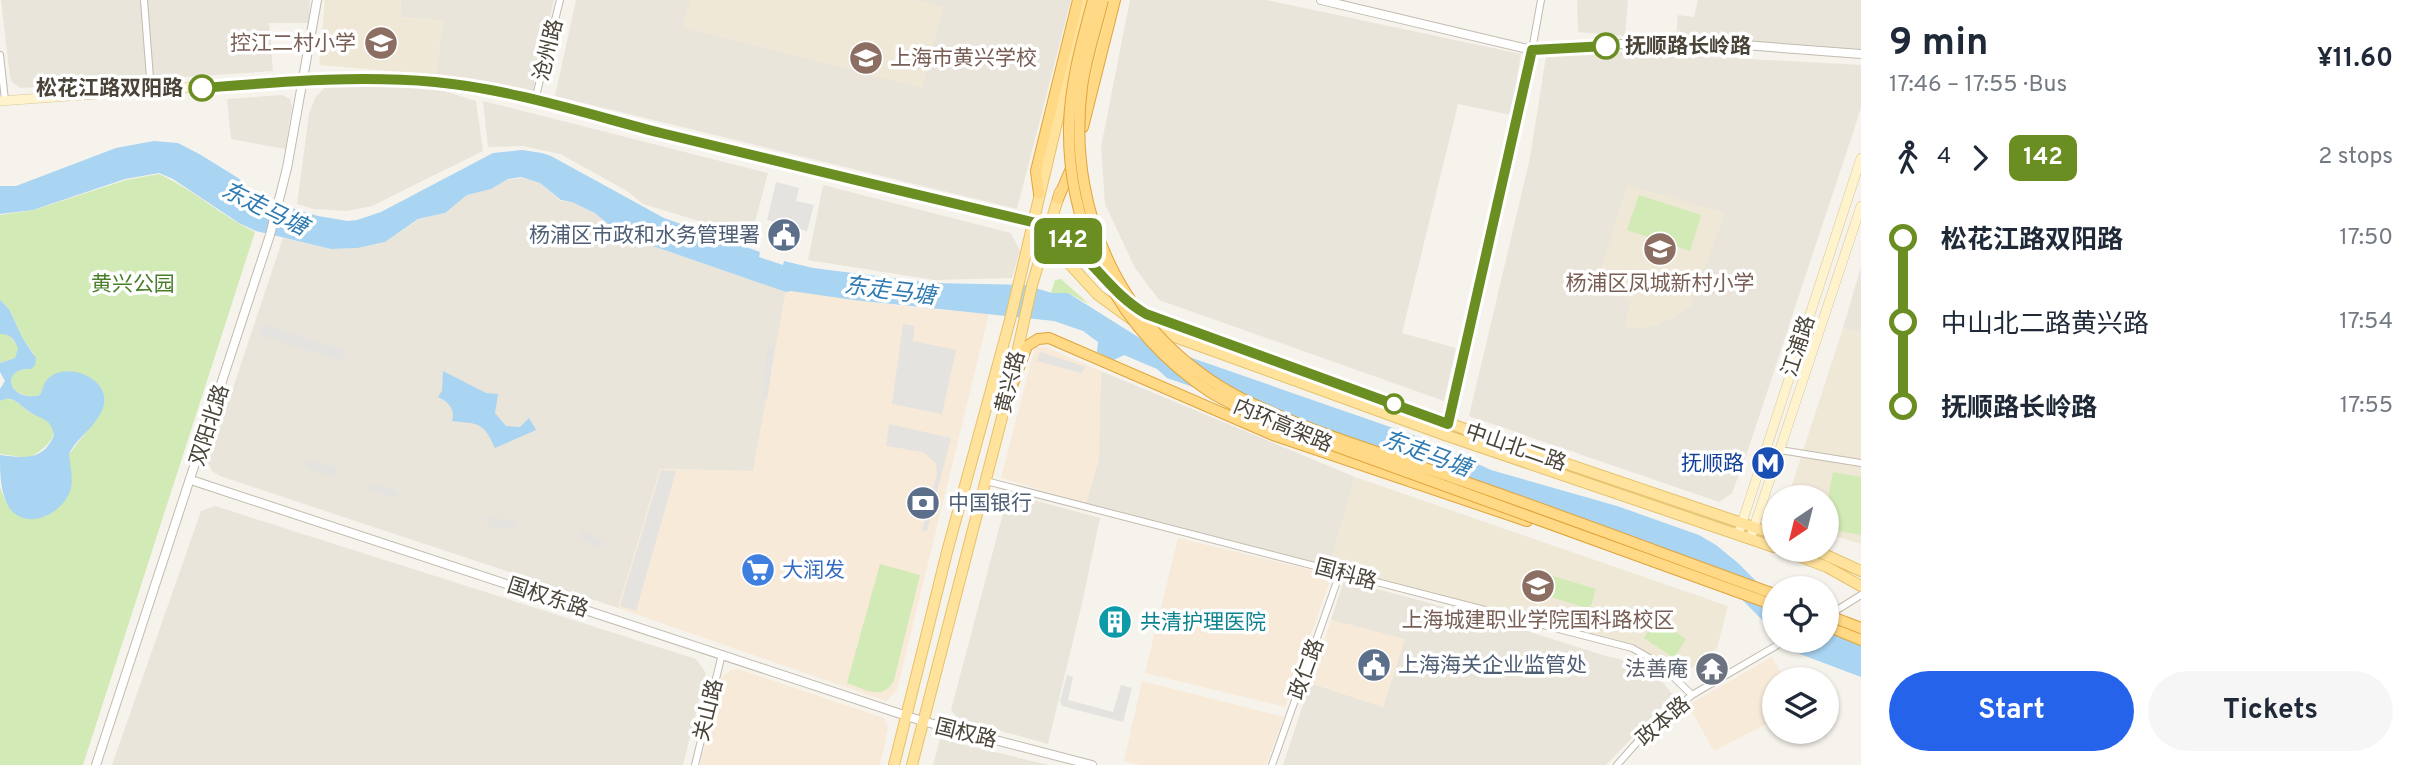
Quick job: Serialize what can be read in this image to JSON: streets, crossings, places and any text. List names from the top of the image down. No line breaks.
{"streets":{"highway":["内环高架路"],"main road":["江浦路","黄兴路","中山北二路"],"street":["沧州路","双阳北路","国科路","国权东路","政仁路","关山路","政本路","国权路"]},"crossings":[["江浦路","中山北二路"],["黄兴路","中山北二路"],["黄兴路","国科路"],["黄兴路","国权东路"],["黄兴路","国权路"],["双阳北路","国权东路"],["国科路","政仁路"],["国科路","政本路"],["国权东路","关山路"],["国权东路","国权路"]],"water":["东走马塘"],"parks":["黄兴公园"],"places":{"school or university":["控江二村小学","上海市黄兴学校","杨浦区凤城新村小学","上海城建职业学院国科路校区"],"other":["抚顺路长岭路","松花江路双阳路"],"public building":["杨浦区市政和水务管理署","上海海关企业监管处"],"metro station":["抚顺路"],"bank":["中国银行"],"supermarket":["大润发"],"building":["共清护理医院"],"temple":["法善庵"]},"lines":["bus line 142"],"north":"bottom left","page":{"on_map":"142","heading":["9 min","17:46 – 17:55 · Bus","¥11.60"],"legs":["4","142","2 stops"],"list":[{"name":"松花江路双阳路","value":"17:50"},{"name":"中山北二路黄兴路","value":"17:54"},{"name":"抚顺路长岭路","value":"17:55"}],"buttons":["Start","Tickets"]}}
